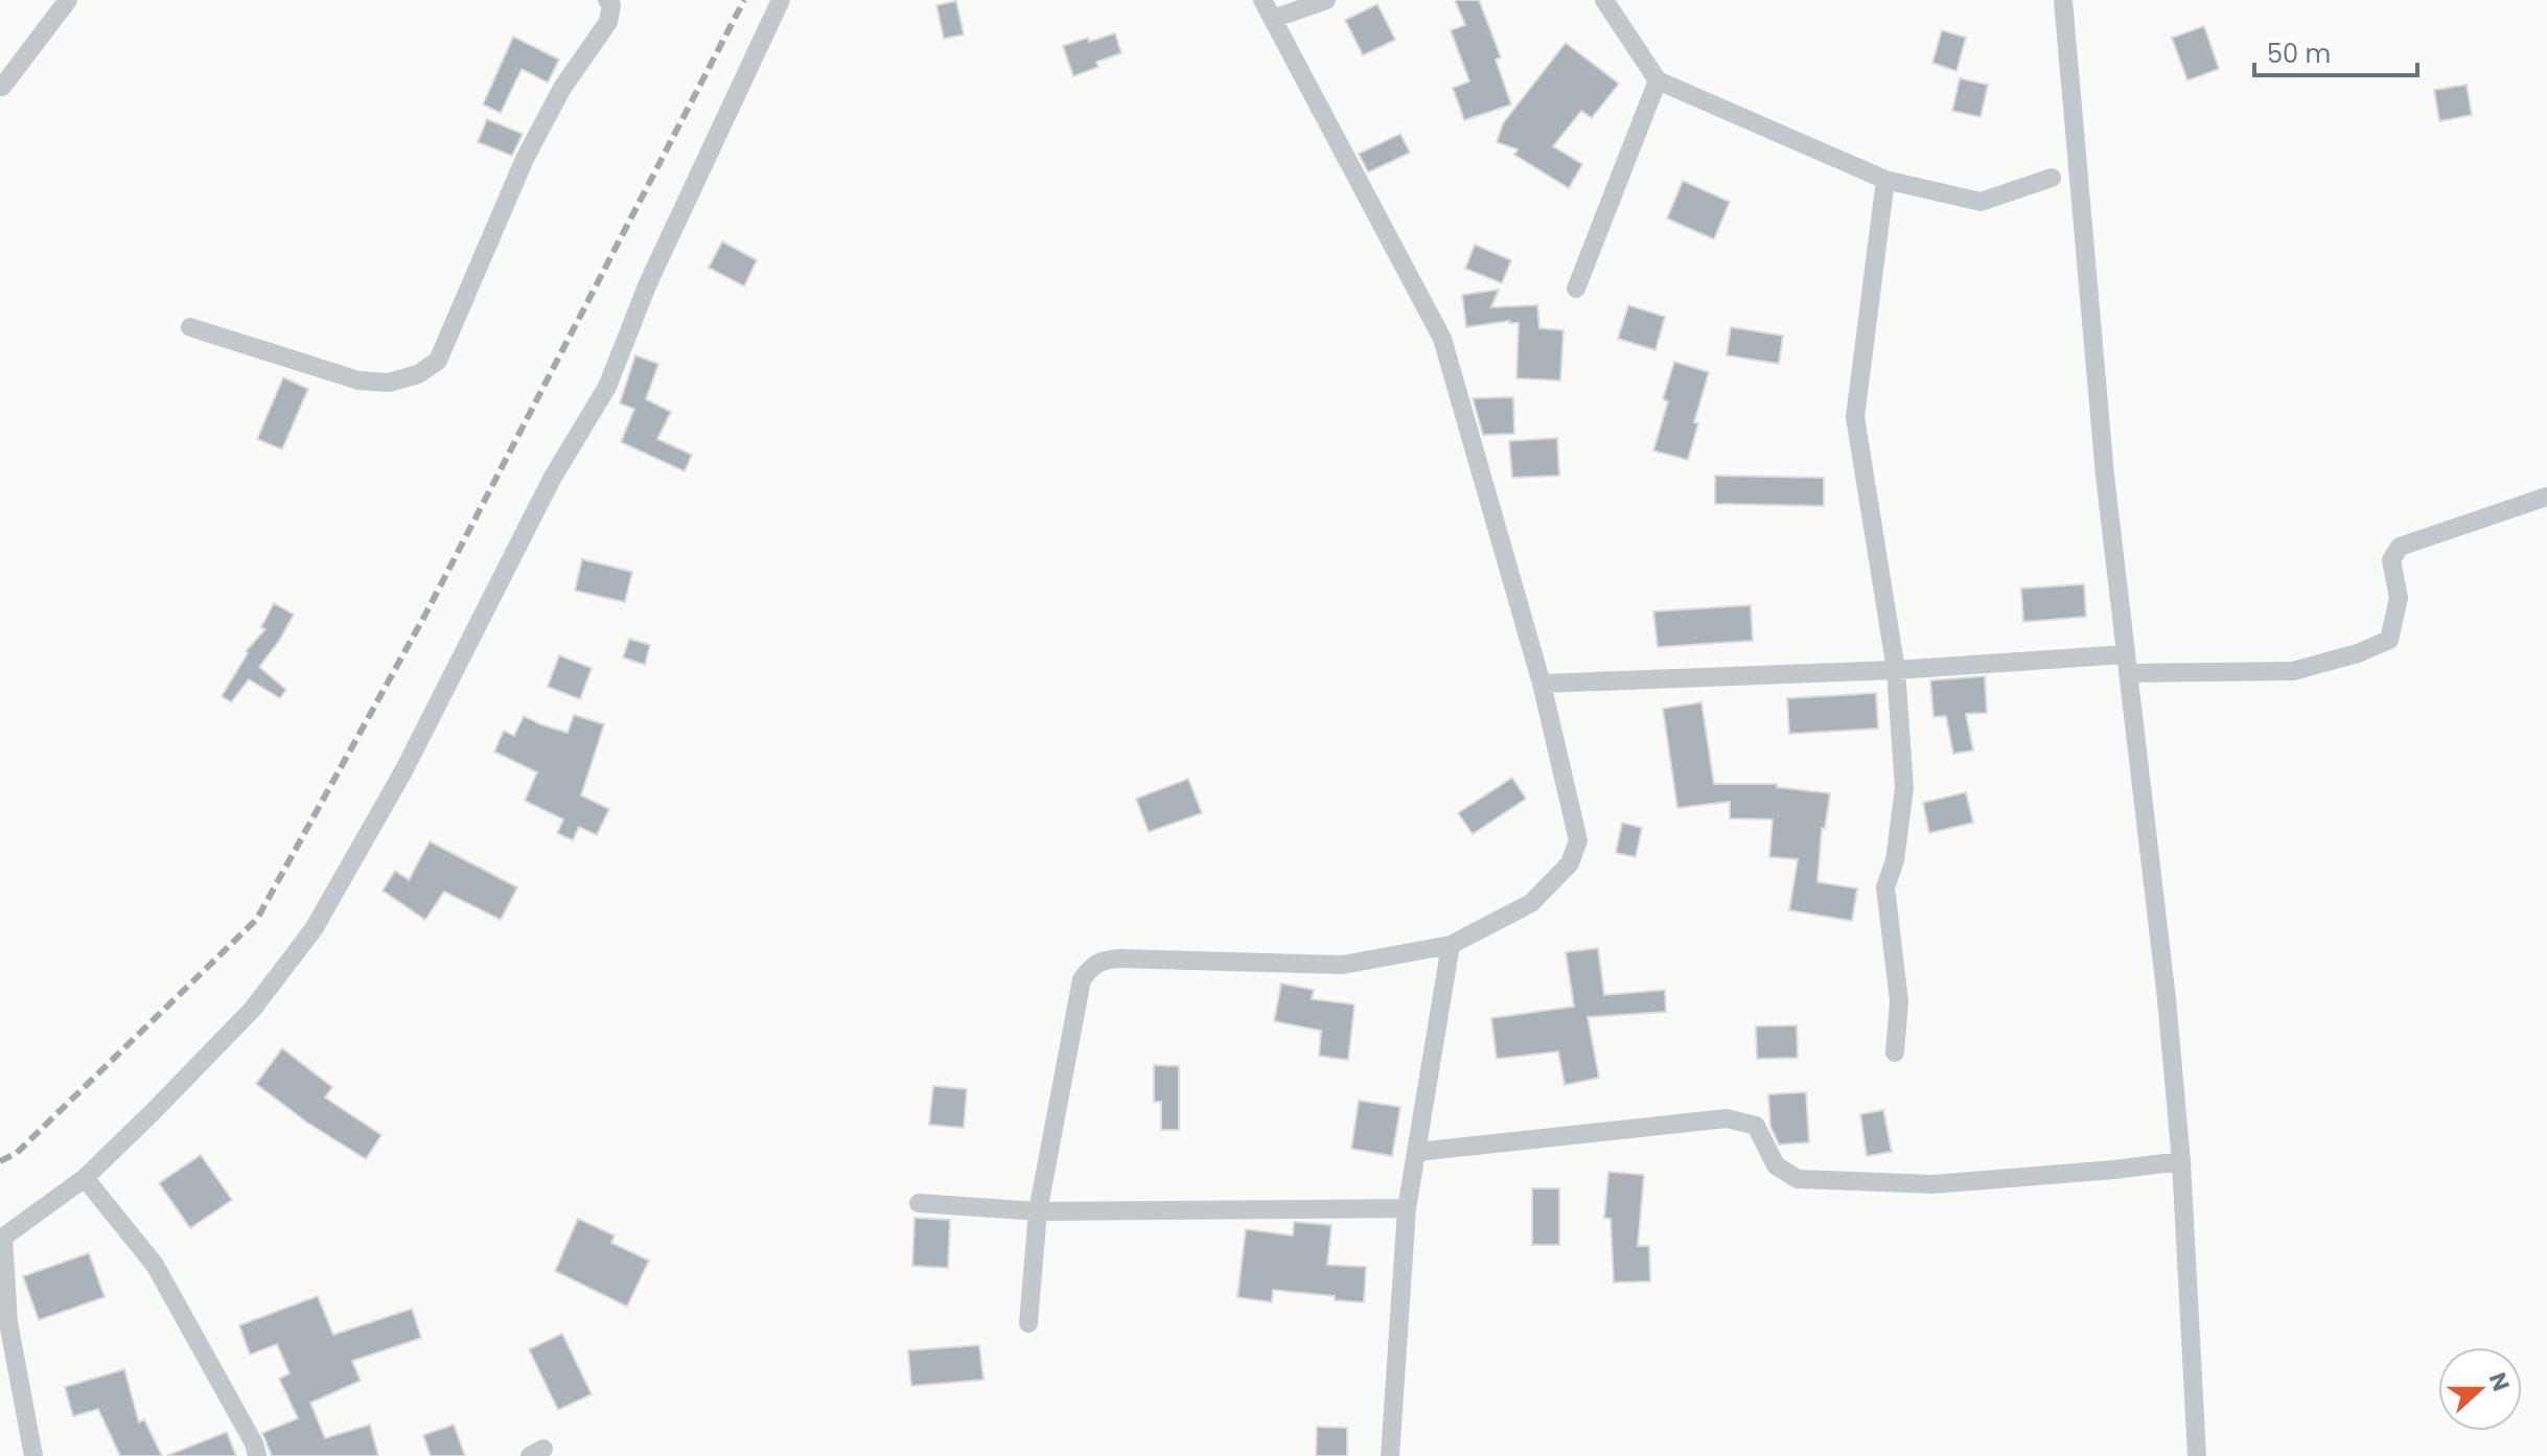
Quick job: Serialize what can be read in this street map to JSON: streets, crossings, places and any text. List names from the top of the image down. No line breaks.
{"scale_bar":"50 m","north":"right"}
